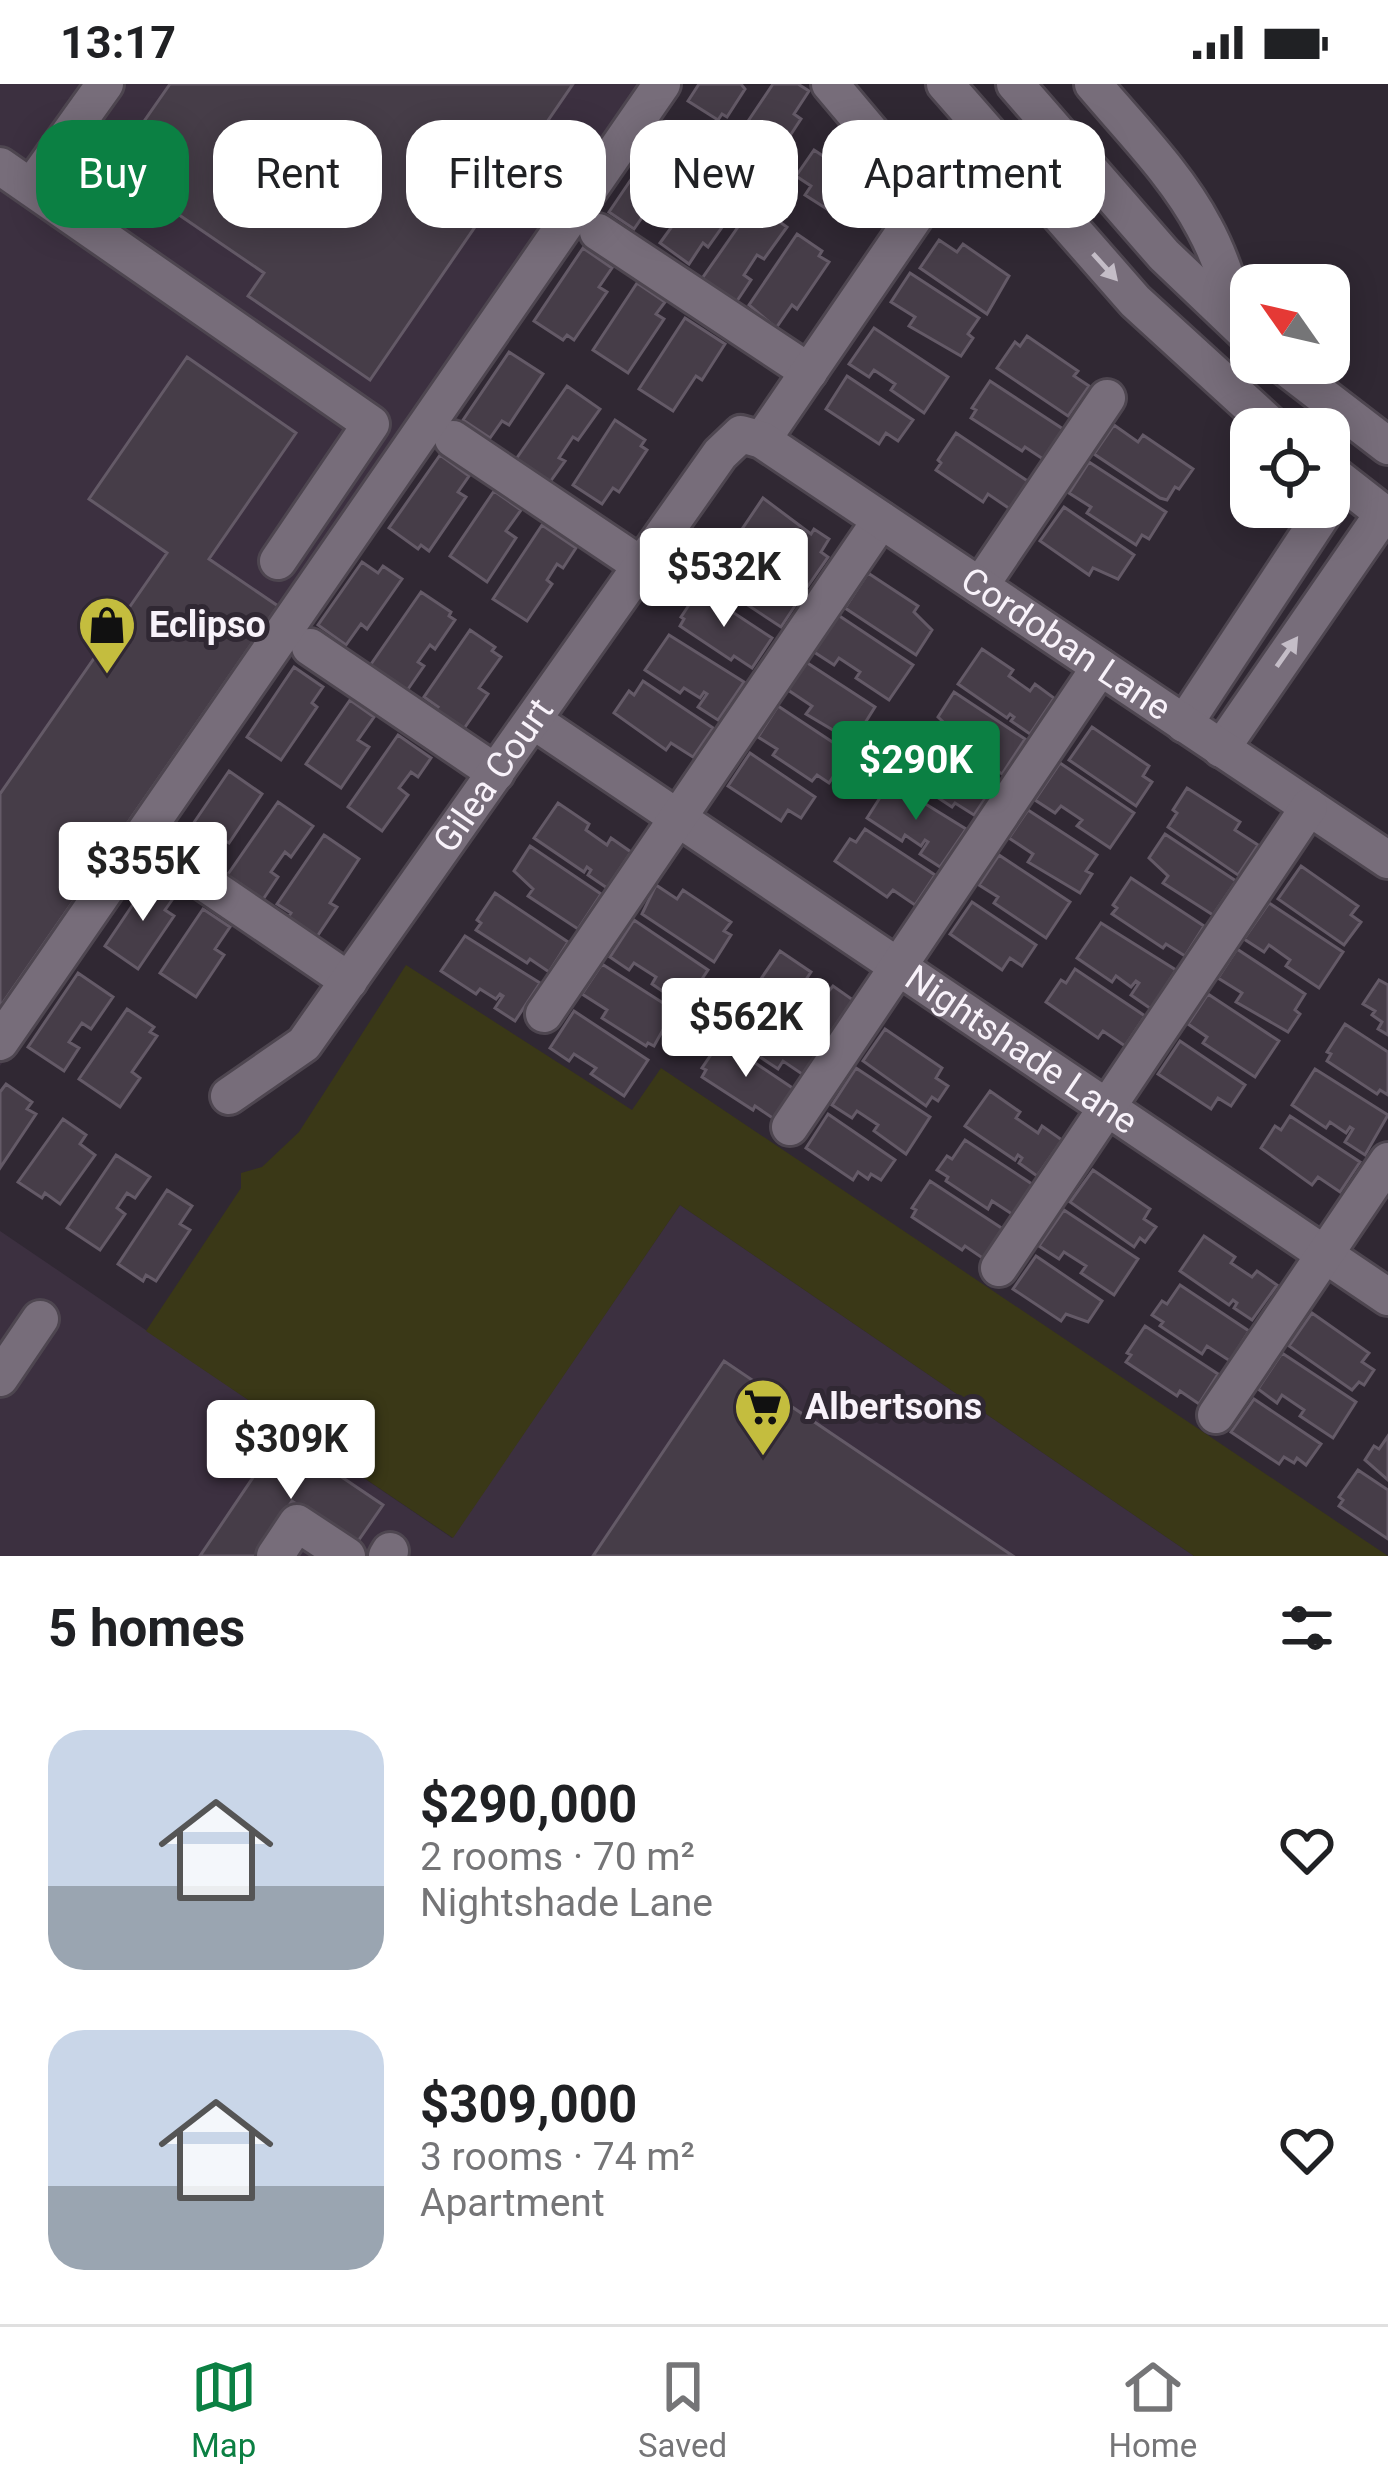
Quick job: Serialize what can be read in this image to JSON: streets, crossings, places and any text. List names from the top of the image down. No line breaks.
{"streets":{"street":["Cordoban Lane","Gilea Court","Nightshade Lane"]},"crossings":[["Cordoban Lane","Gilea Court"],["Gilea Court","Nightshade Lane"]],"places":{"shop":["Eclipso"],"supermarket":["Albertsons"]},"north":"top left","page":{"status":"13:17","chip":["Buy","Rent","Filters","New","Apartment"],"price":["$532K","$290K","$355K","$562K","$309K"],"heading":"5 homes","list":[{"name":"$290,000","note":"2 rooms · 70 m² · Nightshade Lane"},{"name":"$309,000","note":"3 rooms · 74 m² · Apartment"}],"tabs":["Map","Saved","Home"]}}
